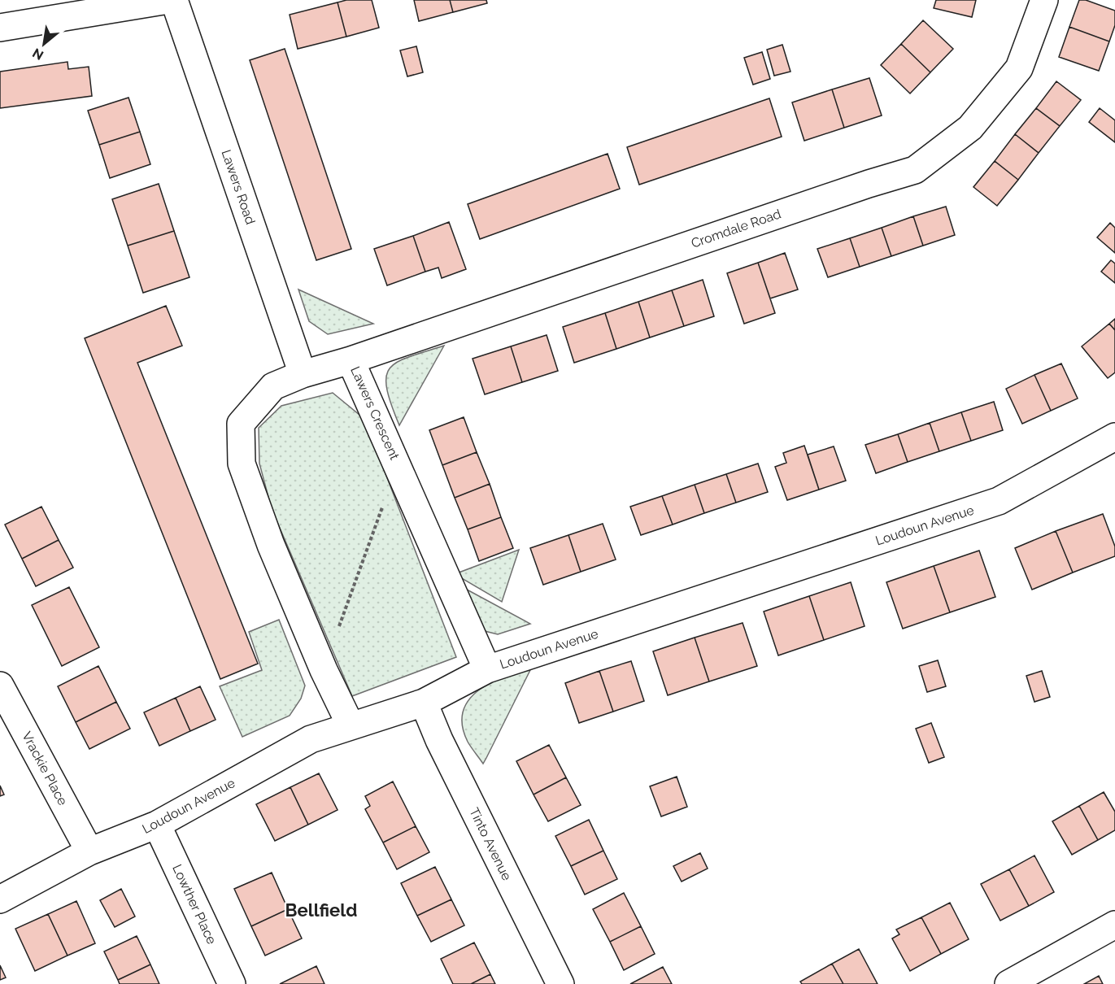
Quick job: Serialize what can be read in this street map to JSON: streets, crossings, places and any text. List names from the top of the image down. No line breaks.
{"streets":{"street":["Lawers Road","Cromdale Road","Lawers Crescent","Loudoun Avenue","Vrackie Place","Tinto Avenue","Lowther Place"]},"crossings":[["Lawers Road","Lawers Crescent"],["Cromdale Road","Lawers Crescent"],["Lawers Crescent","Loudoun Avenue"],["Loudoun Avenue","Vrackie Place"],["Loudoun Avenue","Tinto Avenue"],["Loudoun Avenue","Lowther Place"]],"districts":["Bellfield"],"north":"bottom left"}
